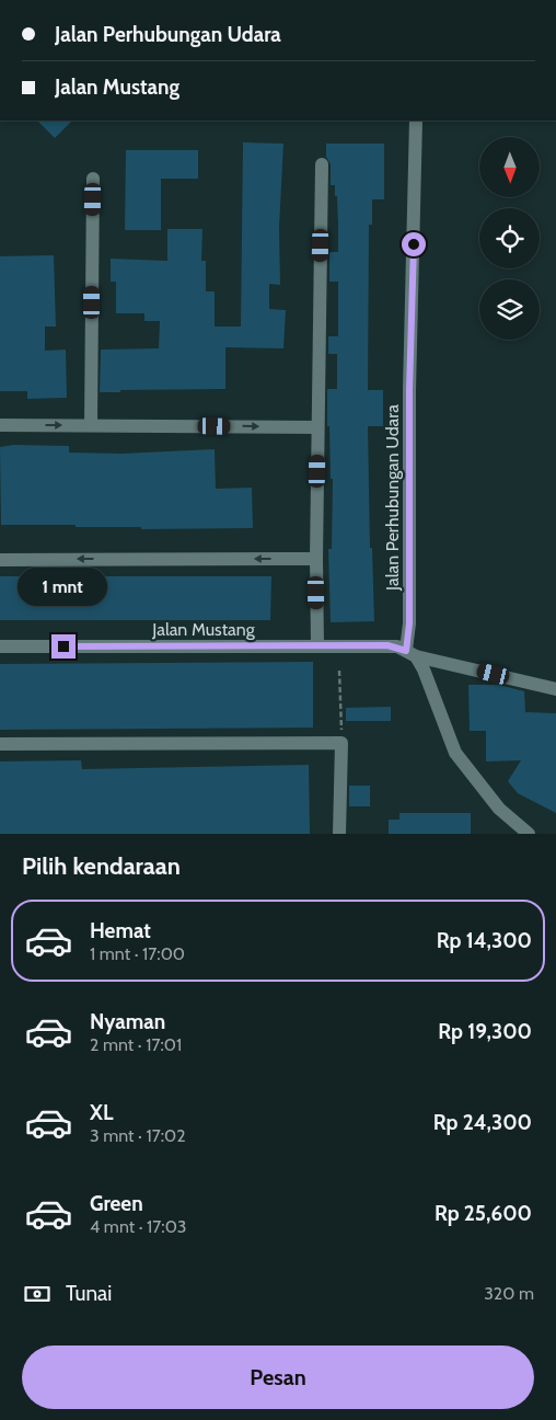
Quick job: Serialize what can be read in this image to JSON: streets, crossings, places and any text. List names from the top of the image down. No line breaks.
{"streets":{"street":["Jalan Perhubungan Udara","Jalan Mustang"]},"crossings":[["Jalan Perhubungan Udara","Jalan Mustang"]],"north":"bottom","page":{"banner":["Jalan Perhubungan Udara","Jalan Mustang"],"bubble":"1 mnt","heading":"Pilih kendaraan","list":[{"name":"Hemat","note":"1 mnt · 17:00","value":"Rp 14,300"},{"name":"Nyaman","note":"2 mnt · 17:01","value":"Rp 19,300"},{"name":"XL","note":"3 mnt · 17:02","value":"Rp 24,300"},{"name":"Green","note":"4 mnt · 17:03","value":"Rp 25,600"}],"pay":["Tunai","320 m"],"buttons":"Pesan"}}
